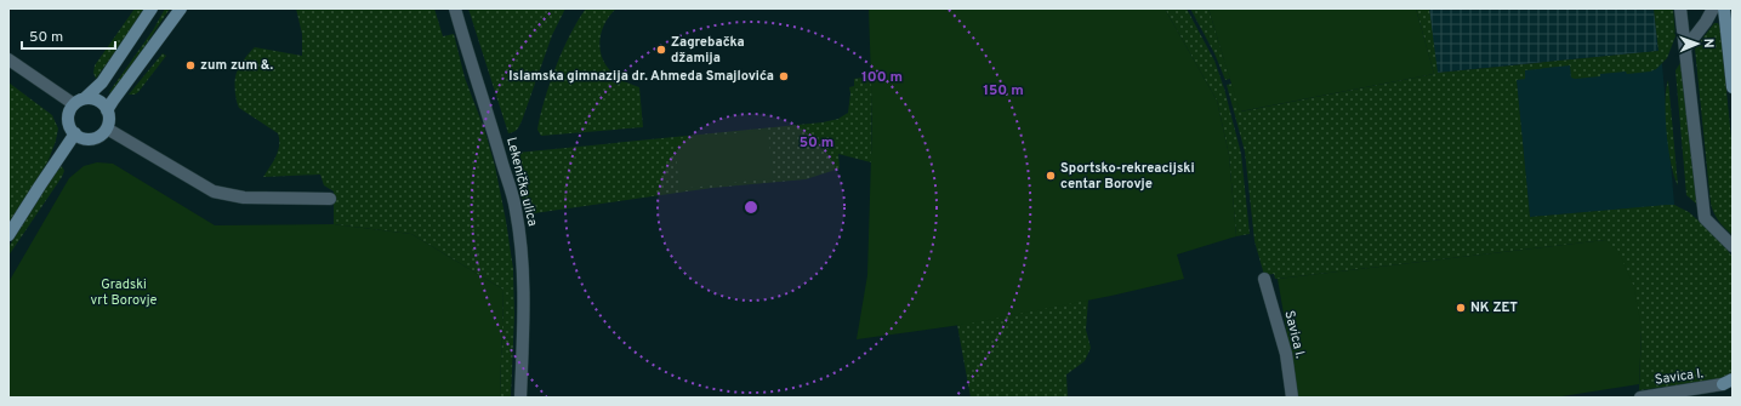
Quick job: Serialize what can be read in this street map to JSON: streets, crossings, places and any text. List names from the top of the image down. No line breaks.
{"streets":{"street":["Lekenička ulica","Savica I."]},"parks":["Gradski vrt Borovje"],"places":["Zagrebačka džamija","zum zum &.","Islamska gimnazija dr. Ahmeda Smajlovića","Sportsko-rekreacijski centar Borovje","NK ZET"],"scale_bar":"50 m","north":"right","rings":["100 m","150 m","50 m"]}
